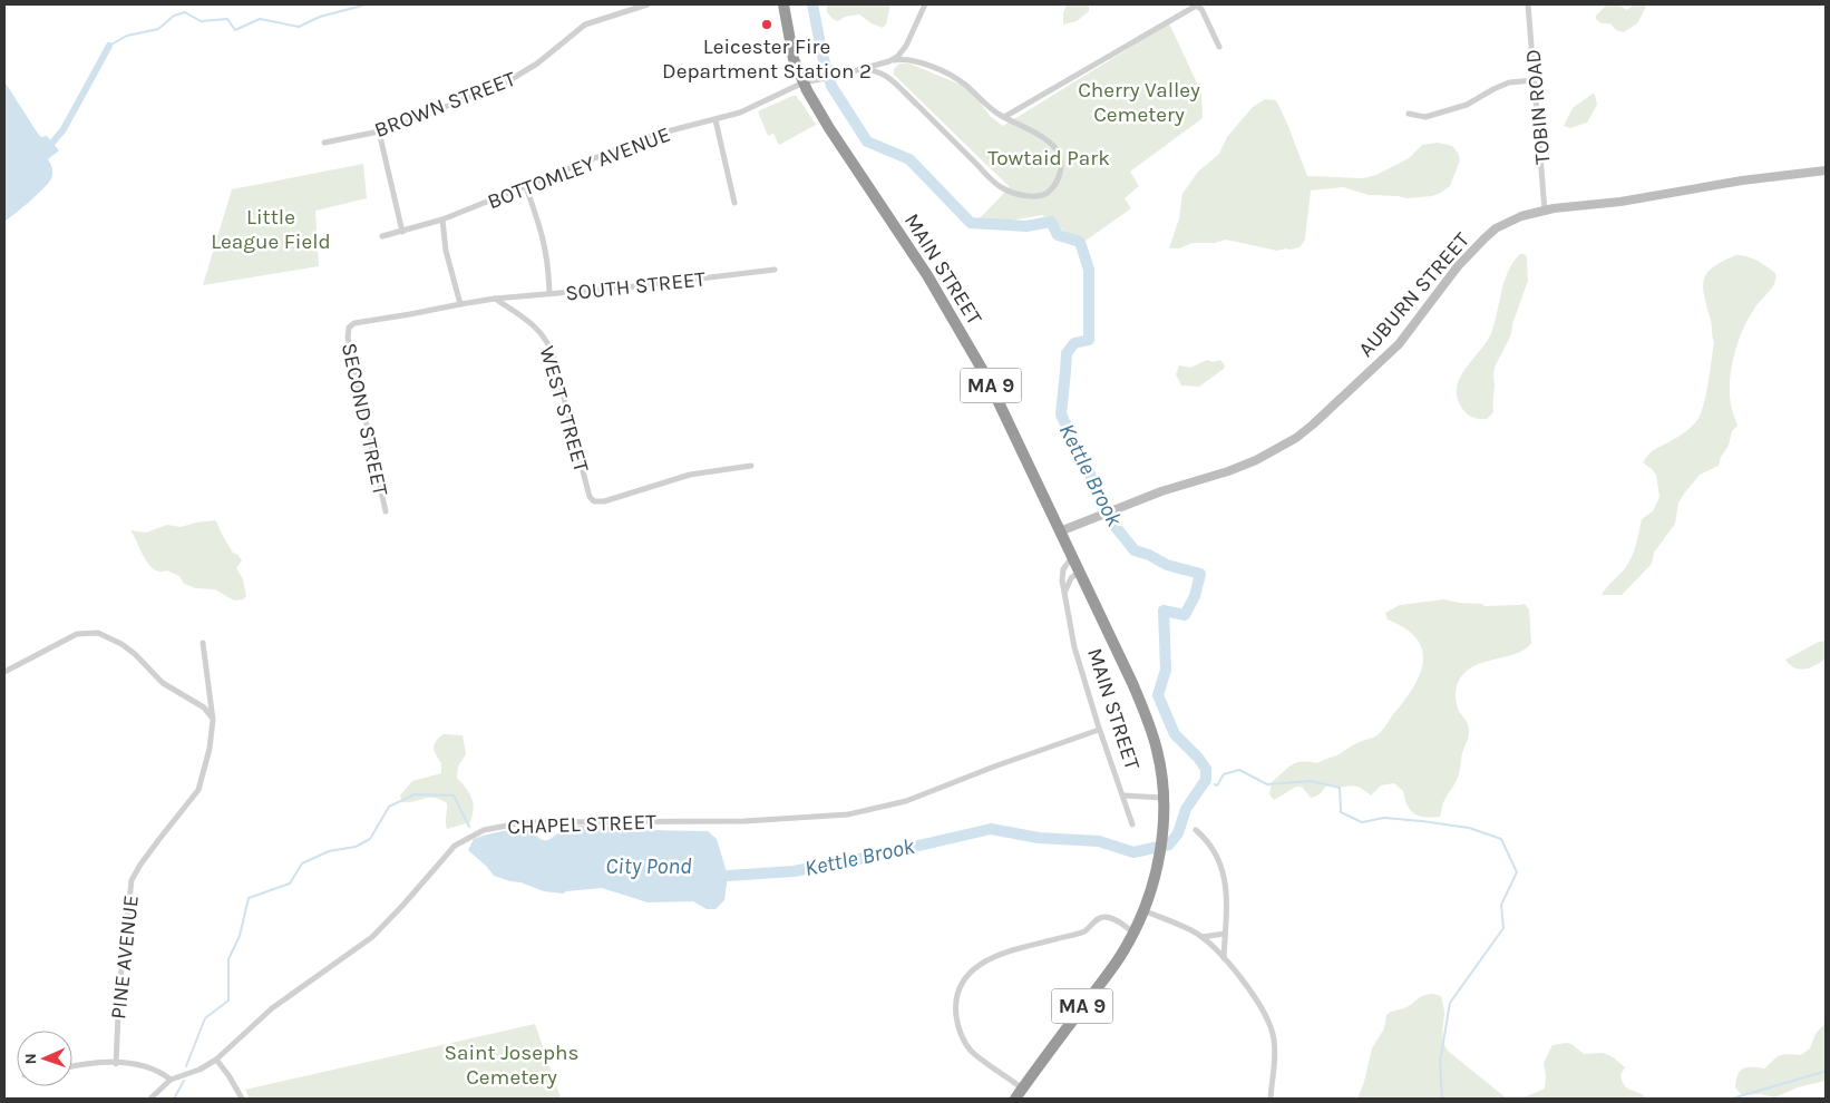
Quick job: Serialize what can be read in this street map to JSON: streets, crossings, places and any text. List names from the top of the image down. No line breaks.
{"streets":{"highway":["MAIN STREET","MA 9"],"street":["BROWN STREET","TOBIN ROAD","BOTTOMLEY AVENUE","SOUTH STREET","AUBURN STREET","WEST STREET","SECOND STREET","CHAPEL STREET","PINE AVENUE"]},"crossings":[["TOBIN ROAD","AUBURN STREET"],["BOTTOMLEY AVENUE","MAIN STREET"],["MAIN STREET","AUBURN STREET"],["MAIN STREET","CHAPEL STREET"],["SOUTH STREET","WEST STREET"]],"water":["Kettle Brook","City Pond"],"parks":["Cherry Valley Cemetery","Towtaid Park","Little League Field","Saint Josephs Cemetery"],"places":["Leicester Fire Department Station 2"],"north":"left"}
